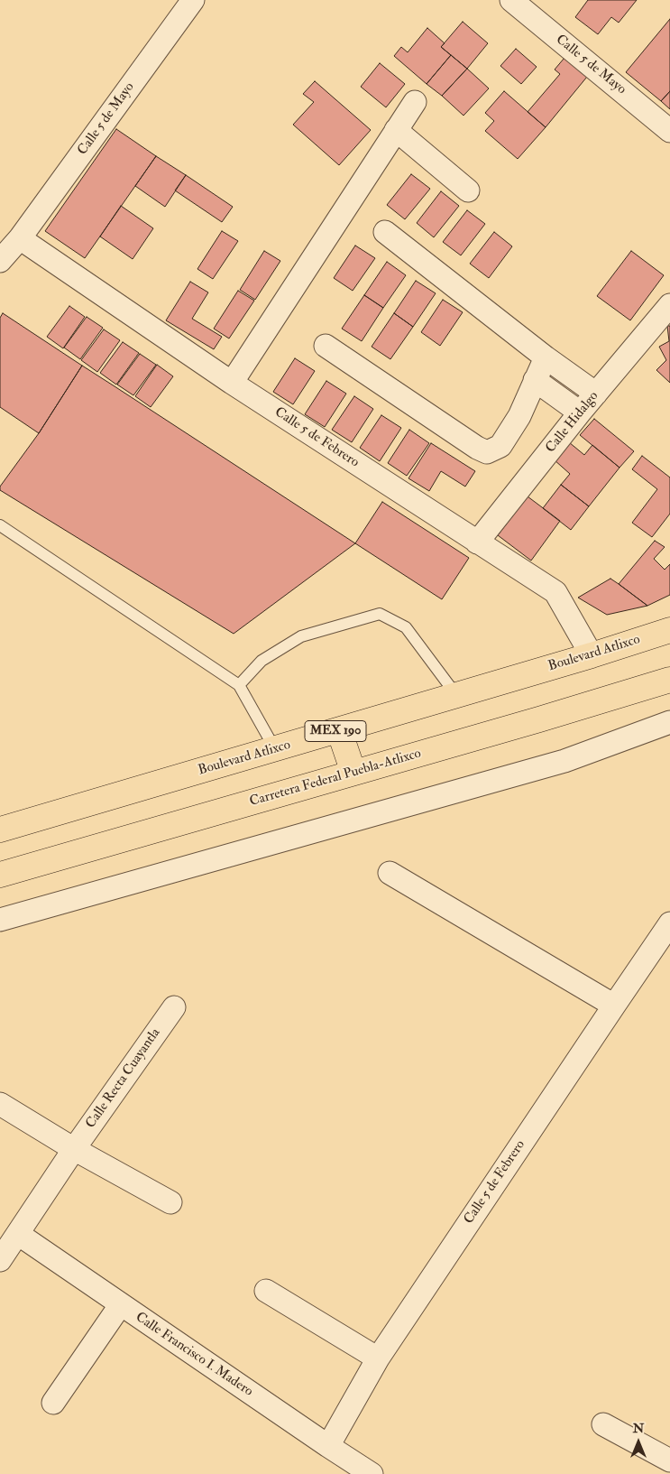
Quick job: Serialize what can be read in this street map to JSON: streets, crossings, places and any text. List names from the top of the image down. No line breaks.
{"streets":{"main road":["Boulevard Atlixco","MEX 190","Carretera Federal Puebla-Atlixco"],"street":["Calle 5 de Mayo","Calle Hidalgo","Calle 5 de Febrero","Calle Recta Cuayantla","Calle Francisco I. Madero"]},"crossings":[["Calle 5 de Mayo","Calle 5 de Febrero"],["Calle Hidalgo","Calle 5 de Febrero"],["Calle 5 de Febrero","Boulevard Atlixco"],["Calle 5 de Febrero","Calle Francisco I. Madero"],["Calle Recta Cuayantla","Calle Francisco I. Madero"]],"north":"top"}
